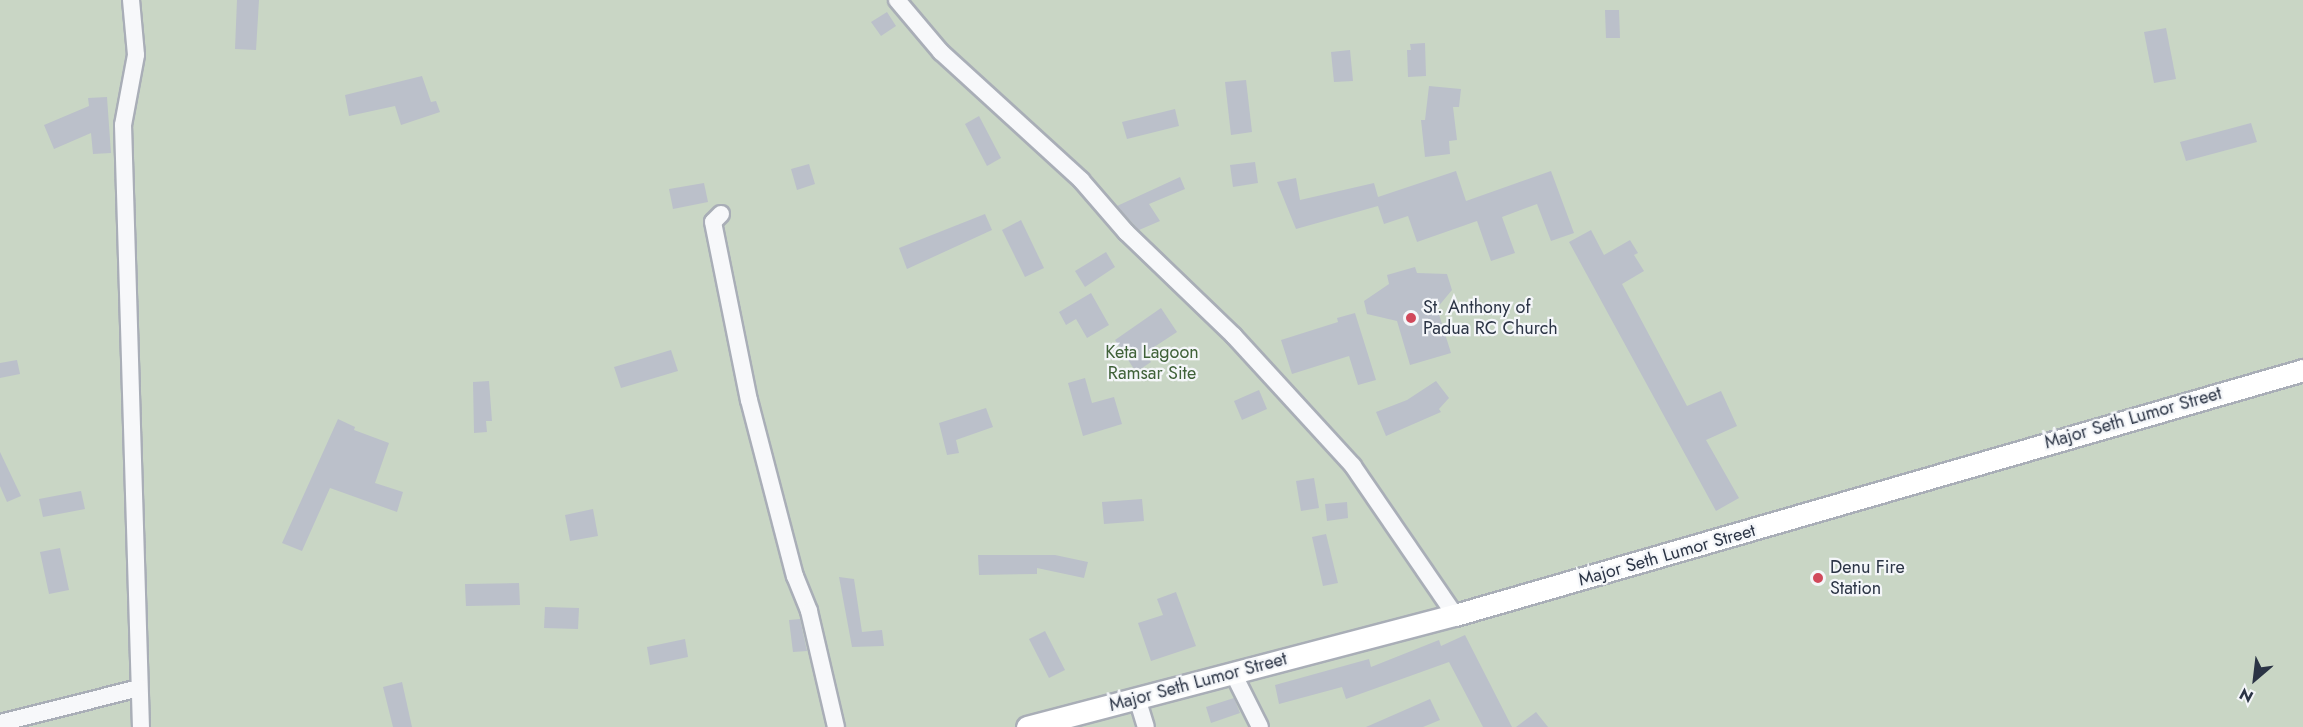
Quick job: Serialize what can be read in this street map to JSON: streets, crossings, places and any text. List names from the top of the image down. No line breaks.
{"streets":{"main road":["Major Seth Lumor Street"]},"parks":["Keta Lagoon Ramsar Site"],"places":["St. Anthony of Padua RC Church","Denu Fire Station"],"north":"bottom left"}
